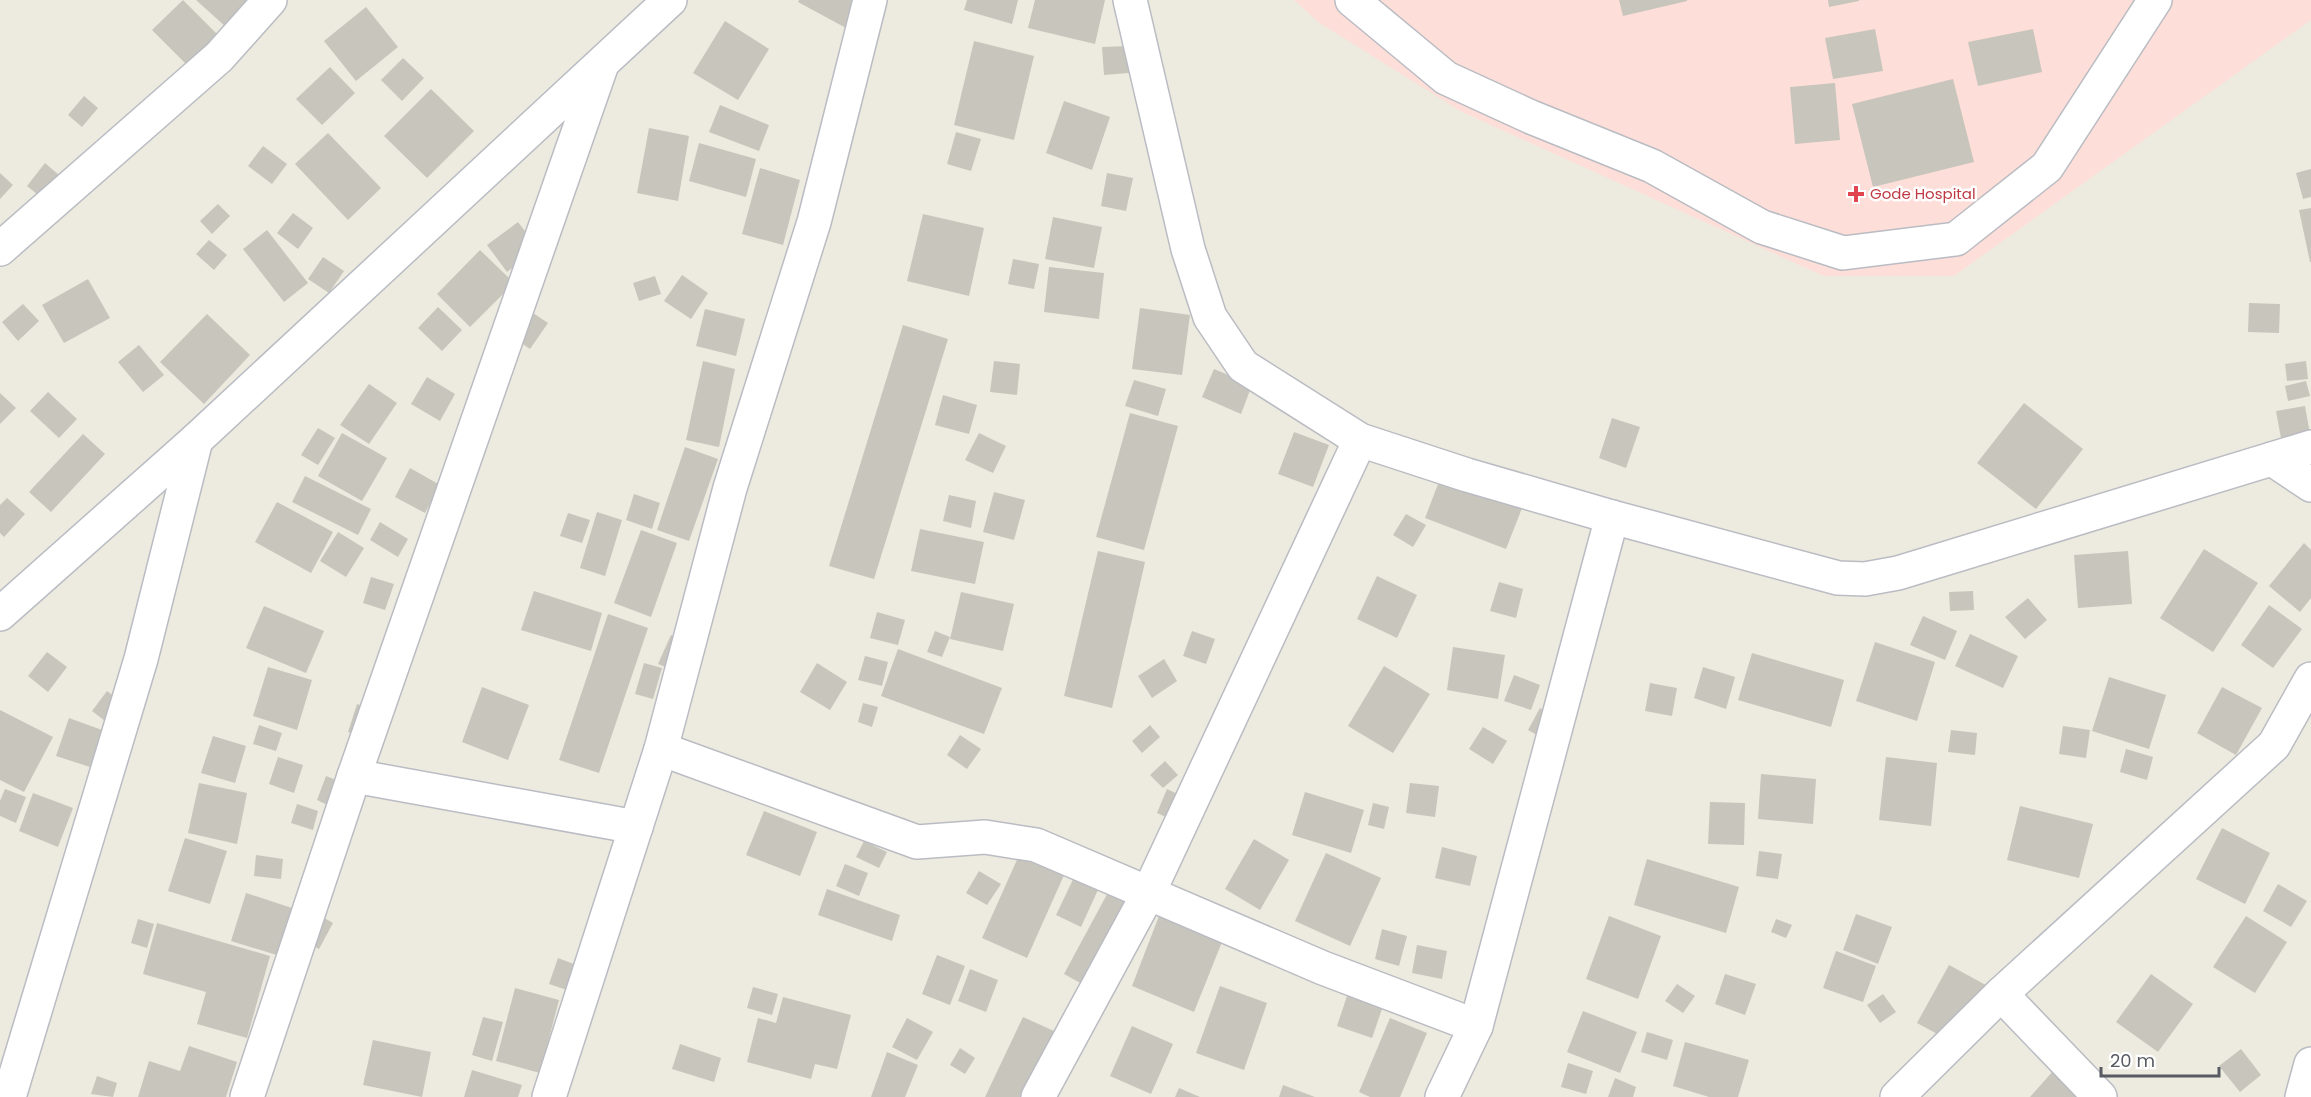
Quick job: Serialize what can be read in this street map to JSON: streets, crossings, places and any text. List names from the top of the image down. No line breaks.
{"places":{"health":["Gode Hospital"]},"scale_bar":"20 m"}
